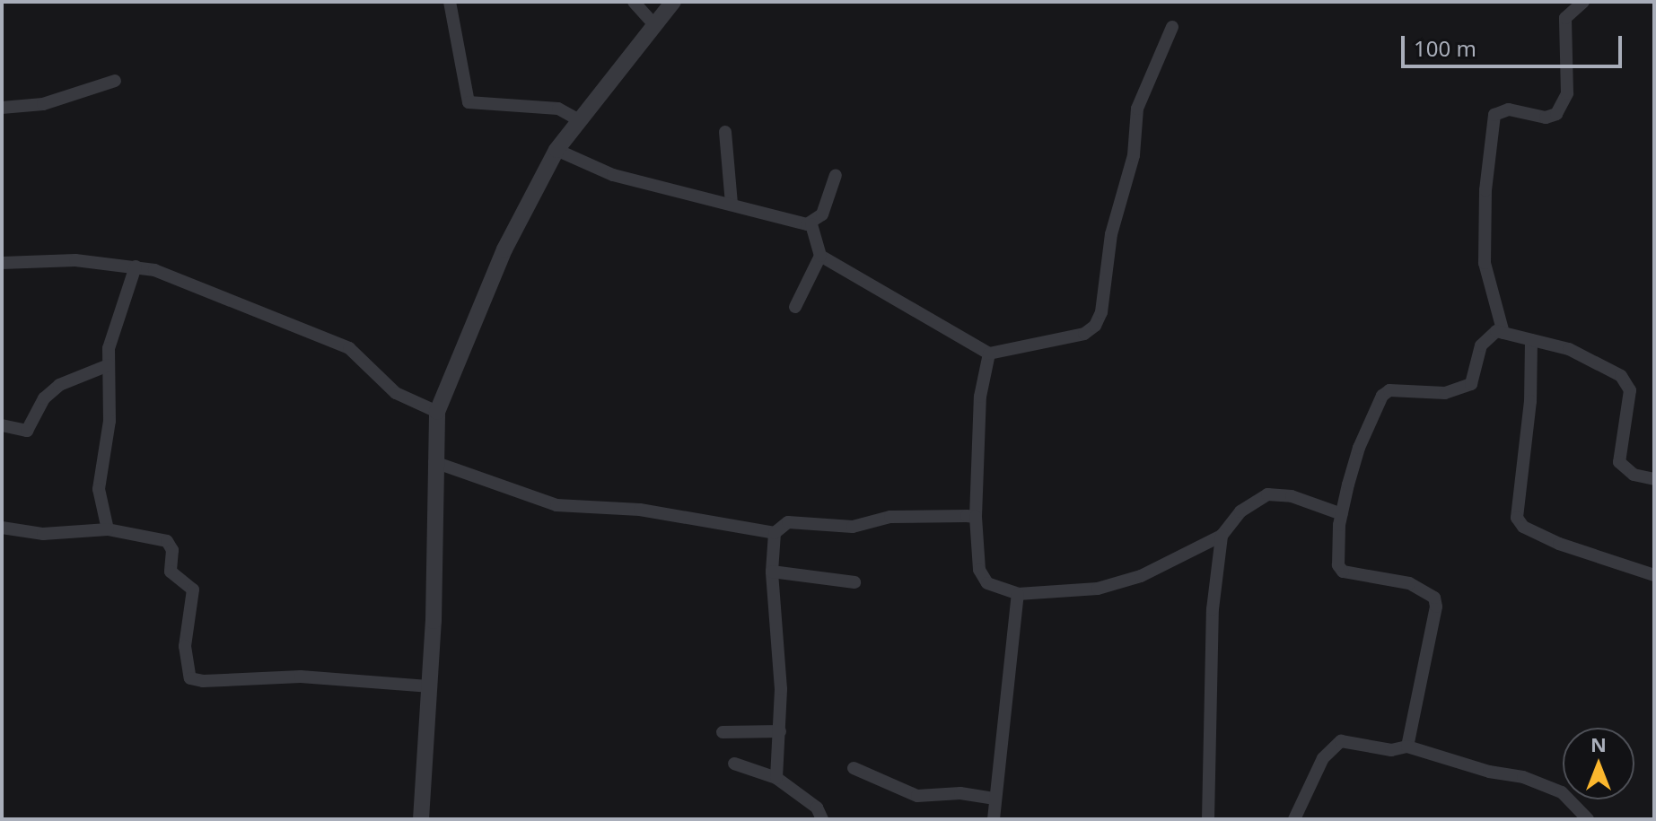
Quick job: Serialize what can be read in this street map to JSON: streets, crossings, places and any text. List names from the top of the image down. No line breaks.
{"scale_bar":"100 m","north":"top"}
